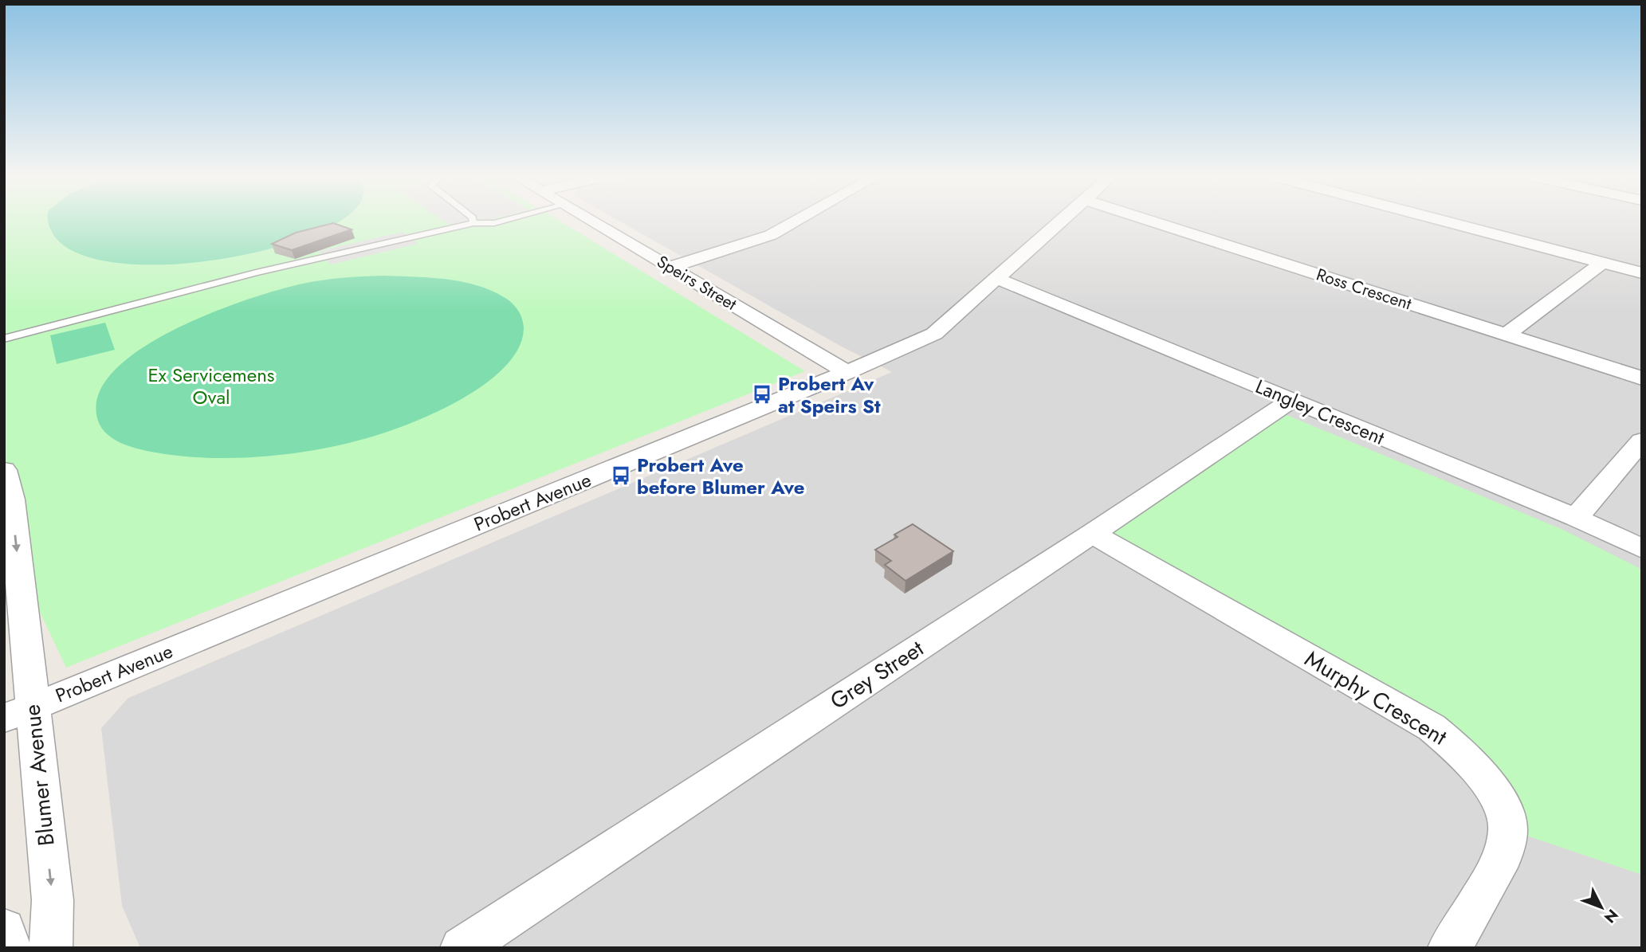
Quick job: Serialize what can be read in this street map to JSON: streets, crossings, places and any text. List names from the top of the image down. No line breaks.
{"streets":{"street":["Speirs Street","Ross Crescent","Langley Crescent","Probert Avenue","Grey Street","Murphy Crescent","Blumer Avenue"]},"crossings":[["Speirs Street","Probert Avenue"],["Langley Crescent","Probert Avenue"],["Langley Crescent","Grey Street"],["Probert Avenue","Blumer Avenue"],["Grey Street","Murphy Crescent"]],"one_way":["Blumer Avenue"],"parks":["Ex Servicemens Oval"],"places":{"bus stop":["Probert Av at Speirs St","Probert Ave before Blumer Ave"]},"north":"bottom right"}
